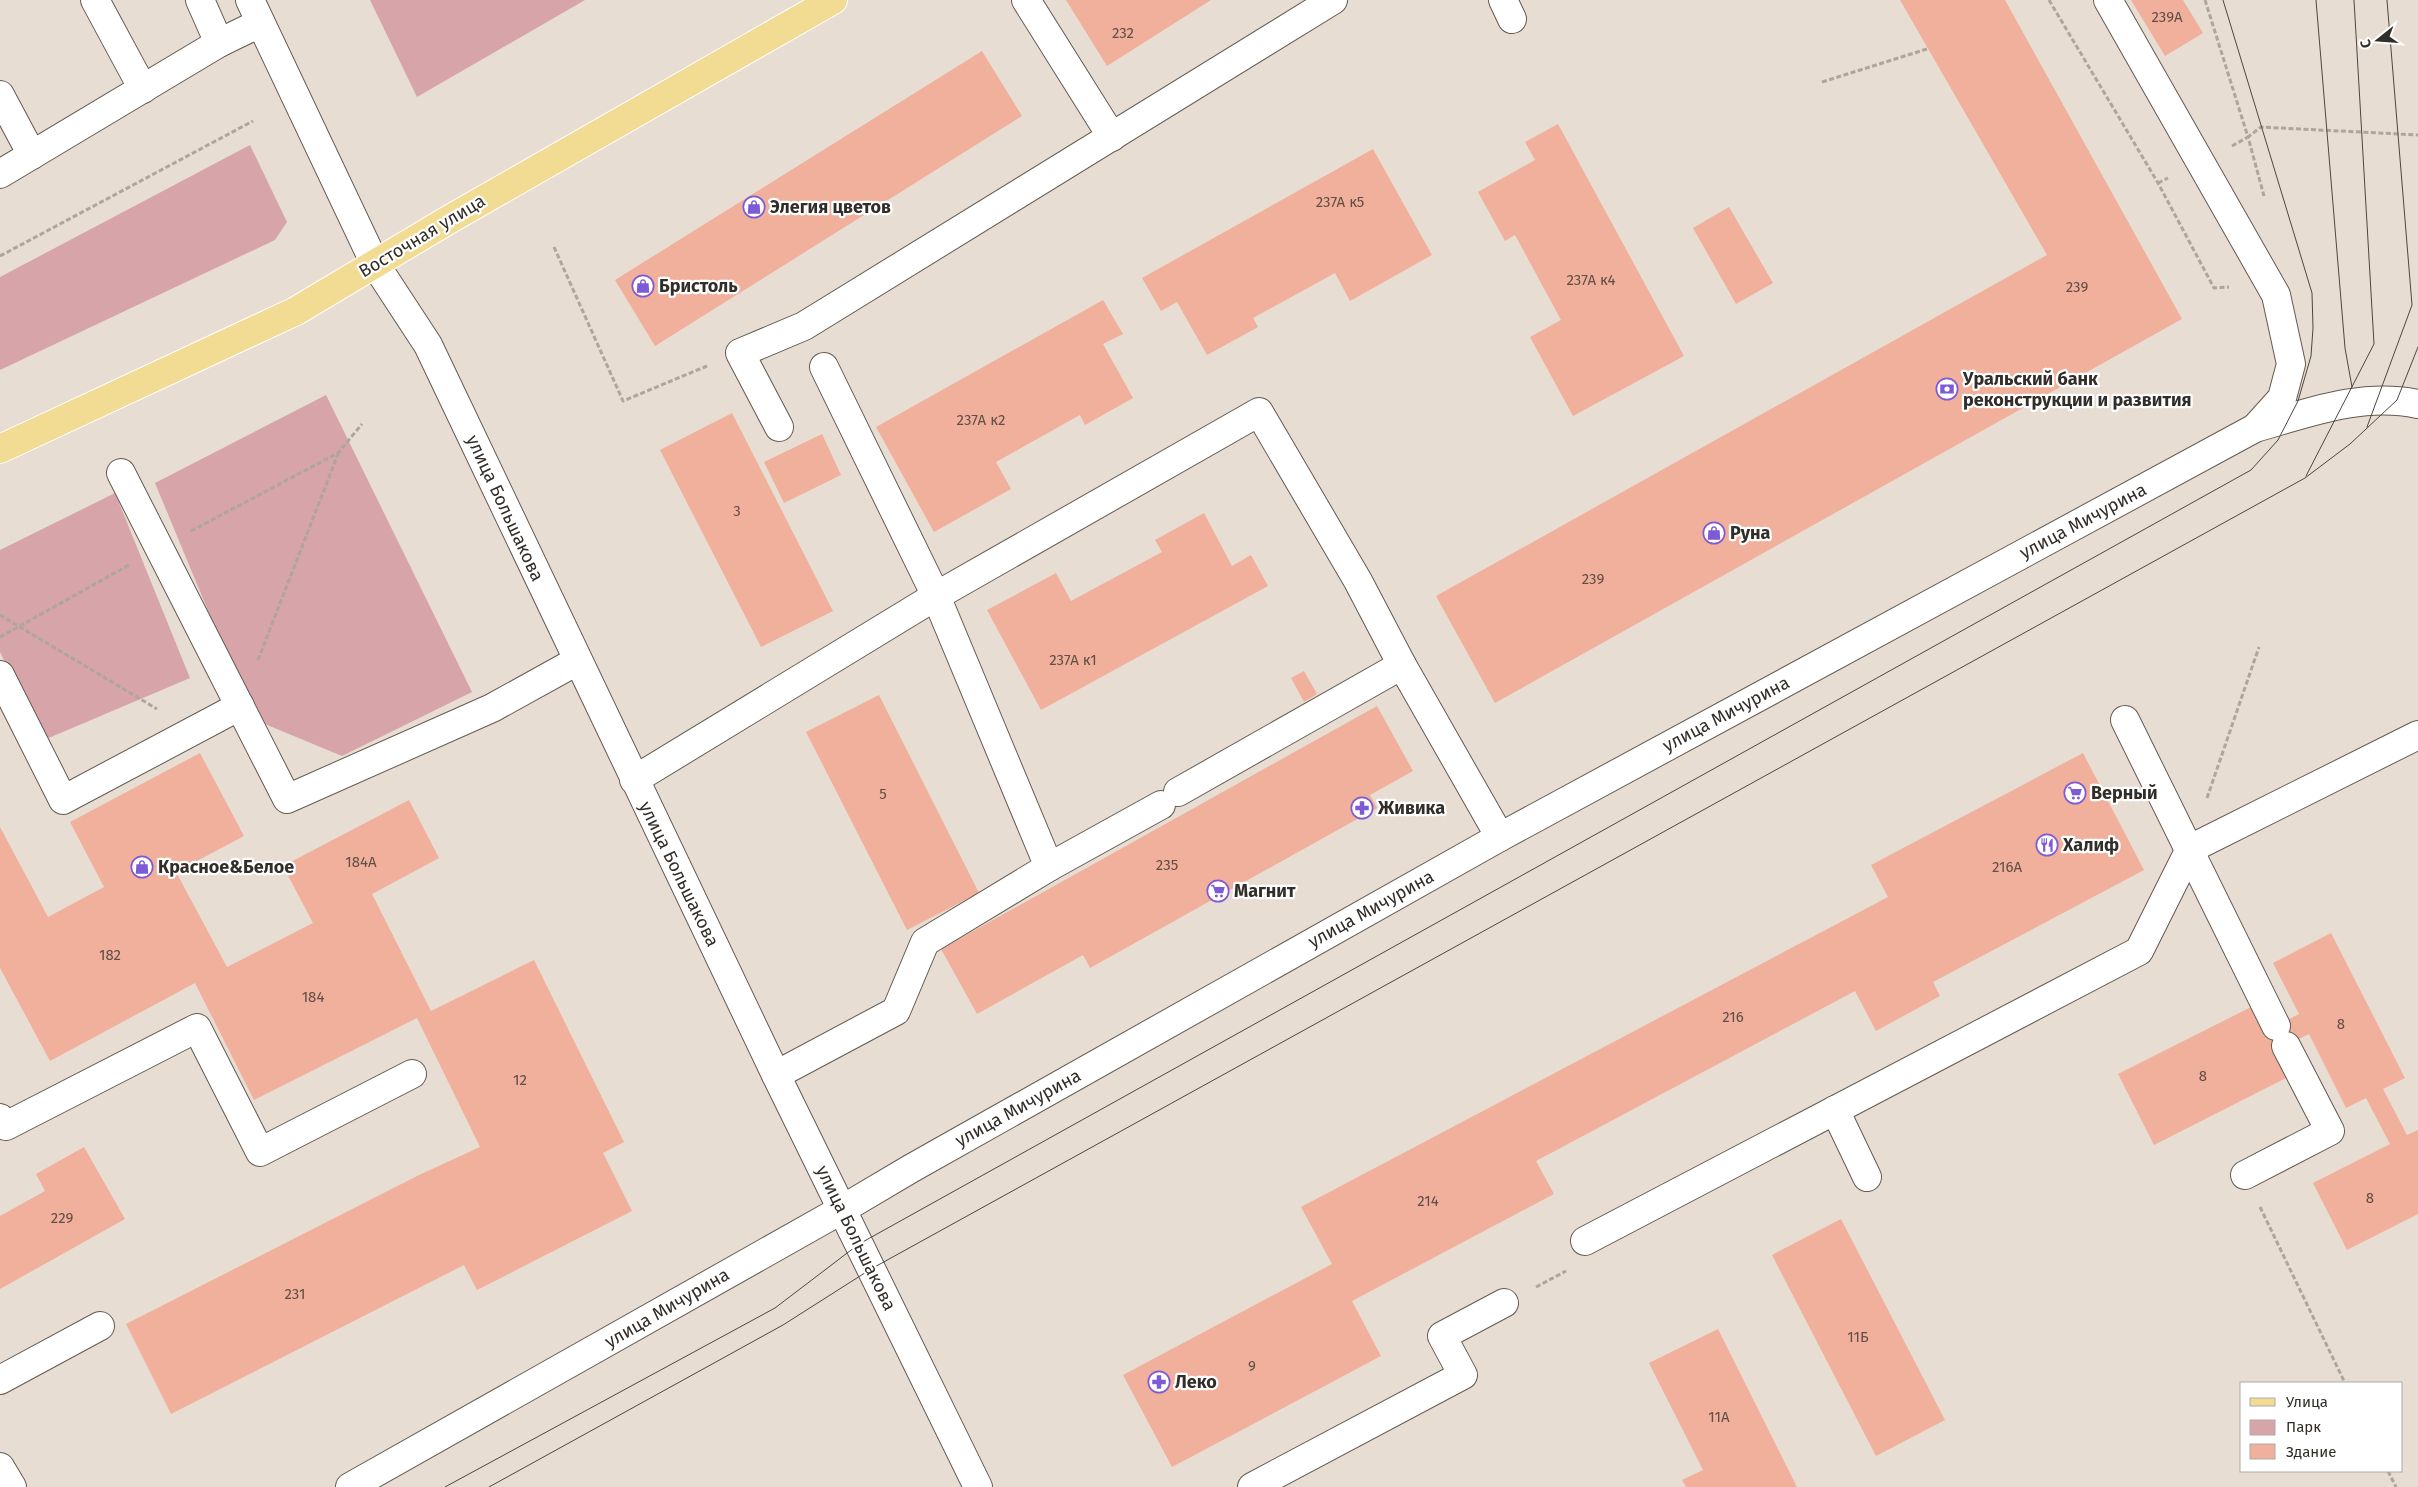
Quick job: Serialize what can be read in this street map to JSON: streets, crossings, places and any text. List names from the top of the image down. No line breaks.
{"streets":{"main road":["Восточная улица"],"street":["улица Большакова","улица Мичурина"]},"crossings":[["Восточная улица","улица Большакова"],["улица Большакова","улица Мичурина"]],"places":{"shop":["Элегия цветов","Бристоль","Руна","Красное&Белое"],"bank":["Уральский банк реконструкции и развития"],"supermarket":["Верный","Магнит"],"pharmacy":["Живика","Леко"],"restaurant":["Халиф"]},"house_numbers":["239А","232","237А к5","237А к4","239","237А к2","3","239","237А к1","5","184А","235","216А","182","184","216","8","8","12","8","214","229","231","11Б","9","11А"],"legend":["Улица","Парк","Здание"],"north":"left"}
